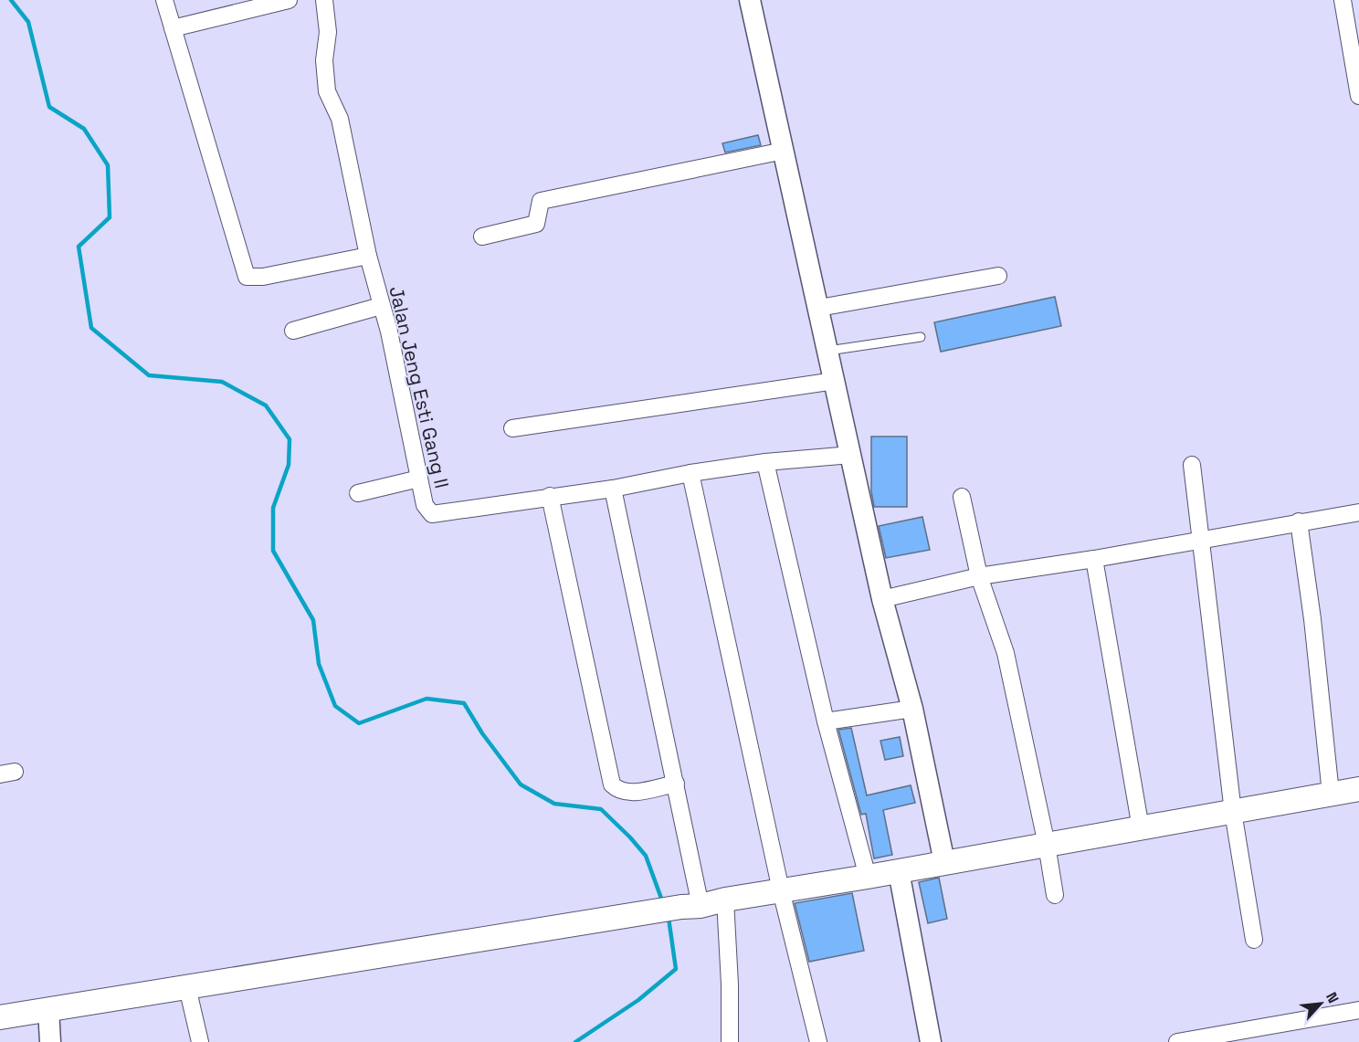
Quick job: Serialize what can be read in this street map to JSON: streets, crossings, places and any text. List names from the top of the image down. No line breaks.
{"streets":{"street":["Jalan Jeng Esti Gang II"]},"north":"top right"}
